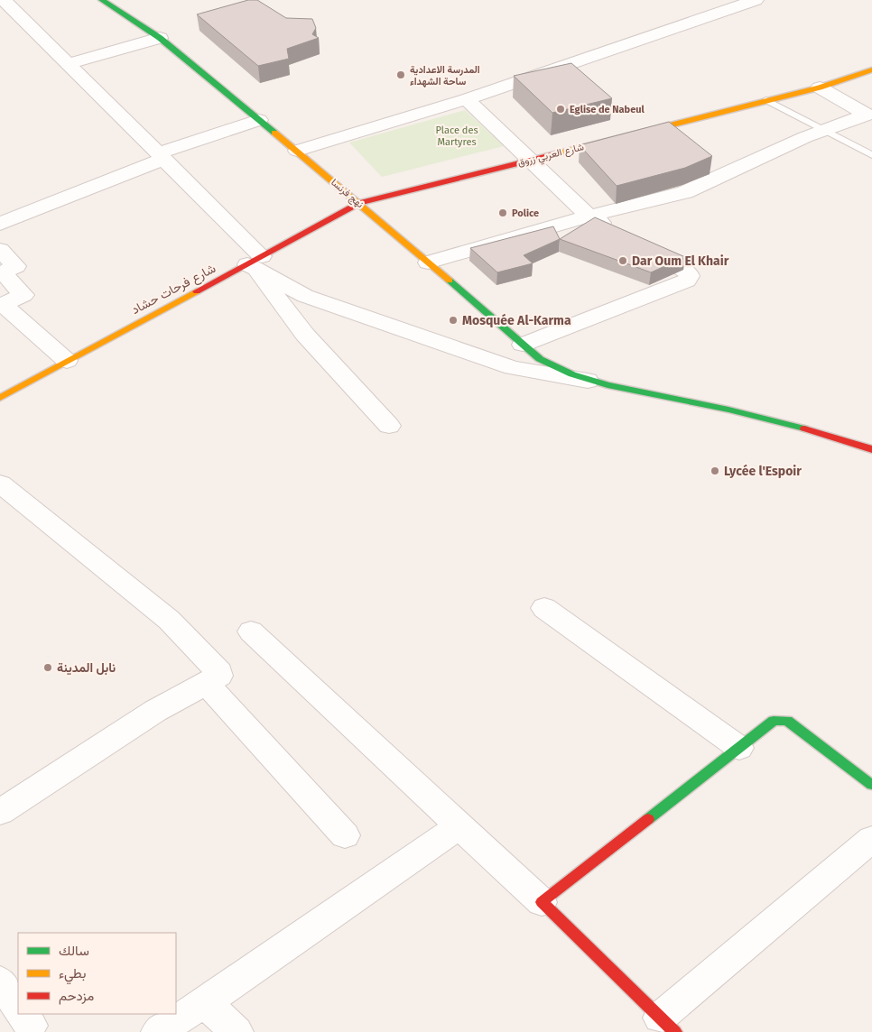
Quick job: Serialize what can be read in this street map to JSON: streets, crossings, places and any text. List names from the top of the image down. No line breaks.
{"streets":{"street":["شارع العربي زروق","نهج فرنسا","شارع فرحات حشاد"]},"crossings":[["شارع العربي زروق","نهج فرنسا"],["شارع العربي زروق","شارع فرحات حشاد"],["نهج فرنسا","شارع فرحات حشاد"]],"parks":["Place des Martyres"],"places":["المدرسة الاعدادية ساحة الشهداء","Eglise de Nabeul","Police","Dar Oum El Khair","Mosquée Al-Karma","Lycée l'Espoir","نابل المدينة"],"legend":["سالك","بطيء","مزدحم"]}
